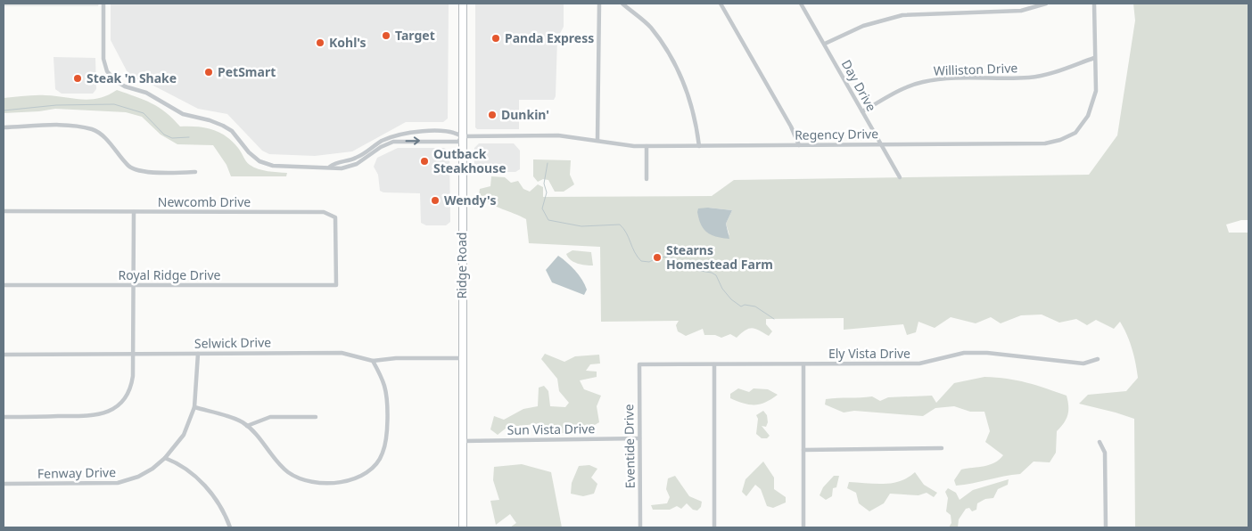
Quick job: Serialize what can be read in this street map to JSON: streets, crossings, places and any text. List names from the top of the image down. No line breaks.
{"streets":{"main road":["Ridge Road"],"street":["Williston Drive","Day Drive","Regency Drive","Newcomb Drive","Royal Ridge Drive","Selwick Drive","Ely Vista Drive","Sun Vista Drive","Eventide Drive","Fenway Drive"]},"crossings":[["Williston Drive","Day Drive"],["Williston Drive","Regency Drive"],["Day Drive","Regency Drive"],["Regency Drive","Ridge Road"],["Newcomb Drive","Royal Ridge Drive"],["Ridge Road","Selwick Drive"],["Ridge Road","Sun Vista Drive"],["Selwick Drive","Fenway Drive"],["Ely Vista Drive","Eventide Drive"],["Sun Vista Drive","Eventide Drive"]],"places":["Target","Panda Express","Kohl's","PetSmart","Steak 'n Shake","Dunkin'","Outback Steakhouse","Wendy's","Stearns Homestead Farm"]}
